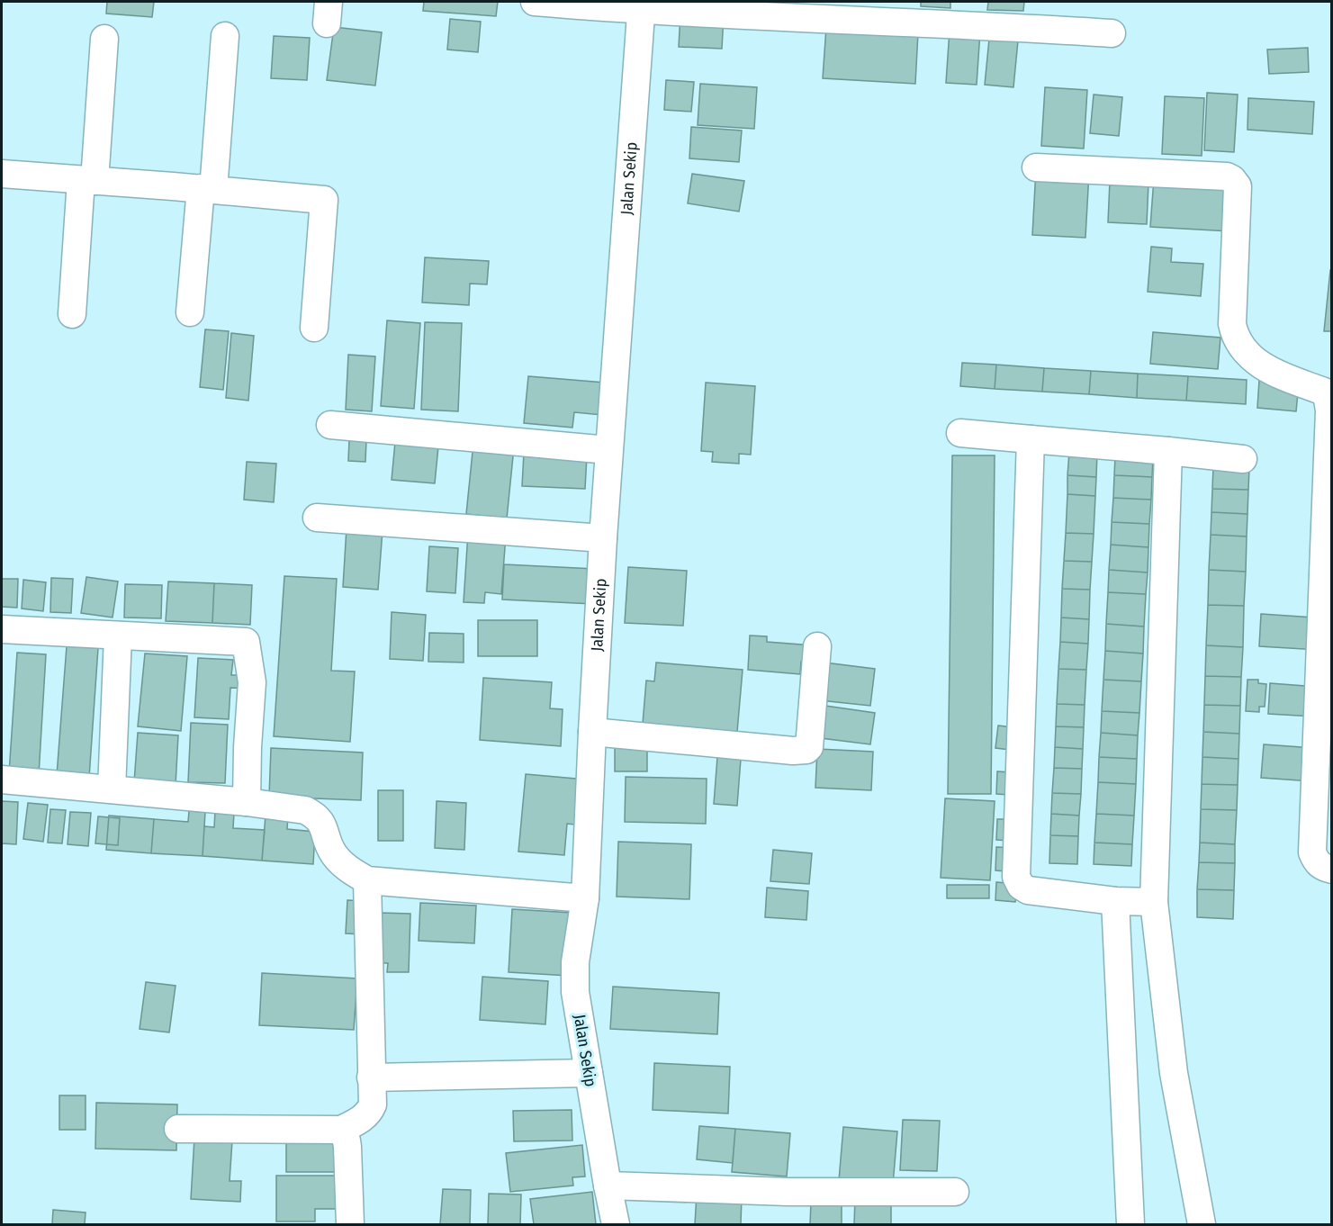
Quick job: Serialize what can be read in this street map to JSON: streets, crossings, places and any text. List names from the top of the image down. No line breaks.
{"streets":{"street":["Jalan Sekip"]}}
